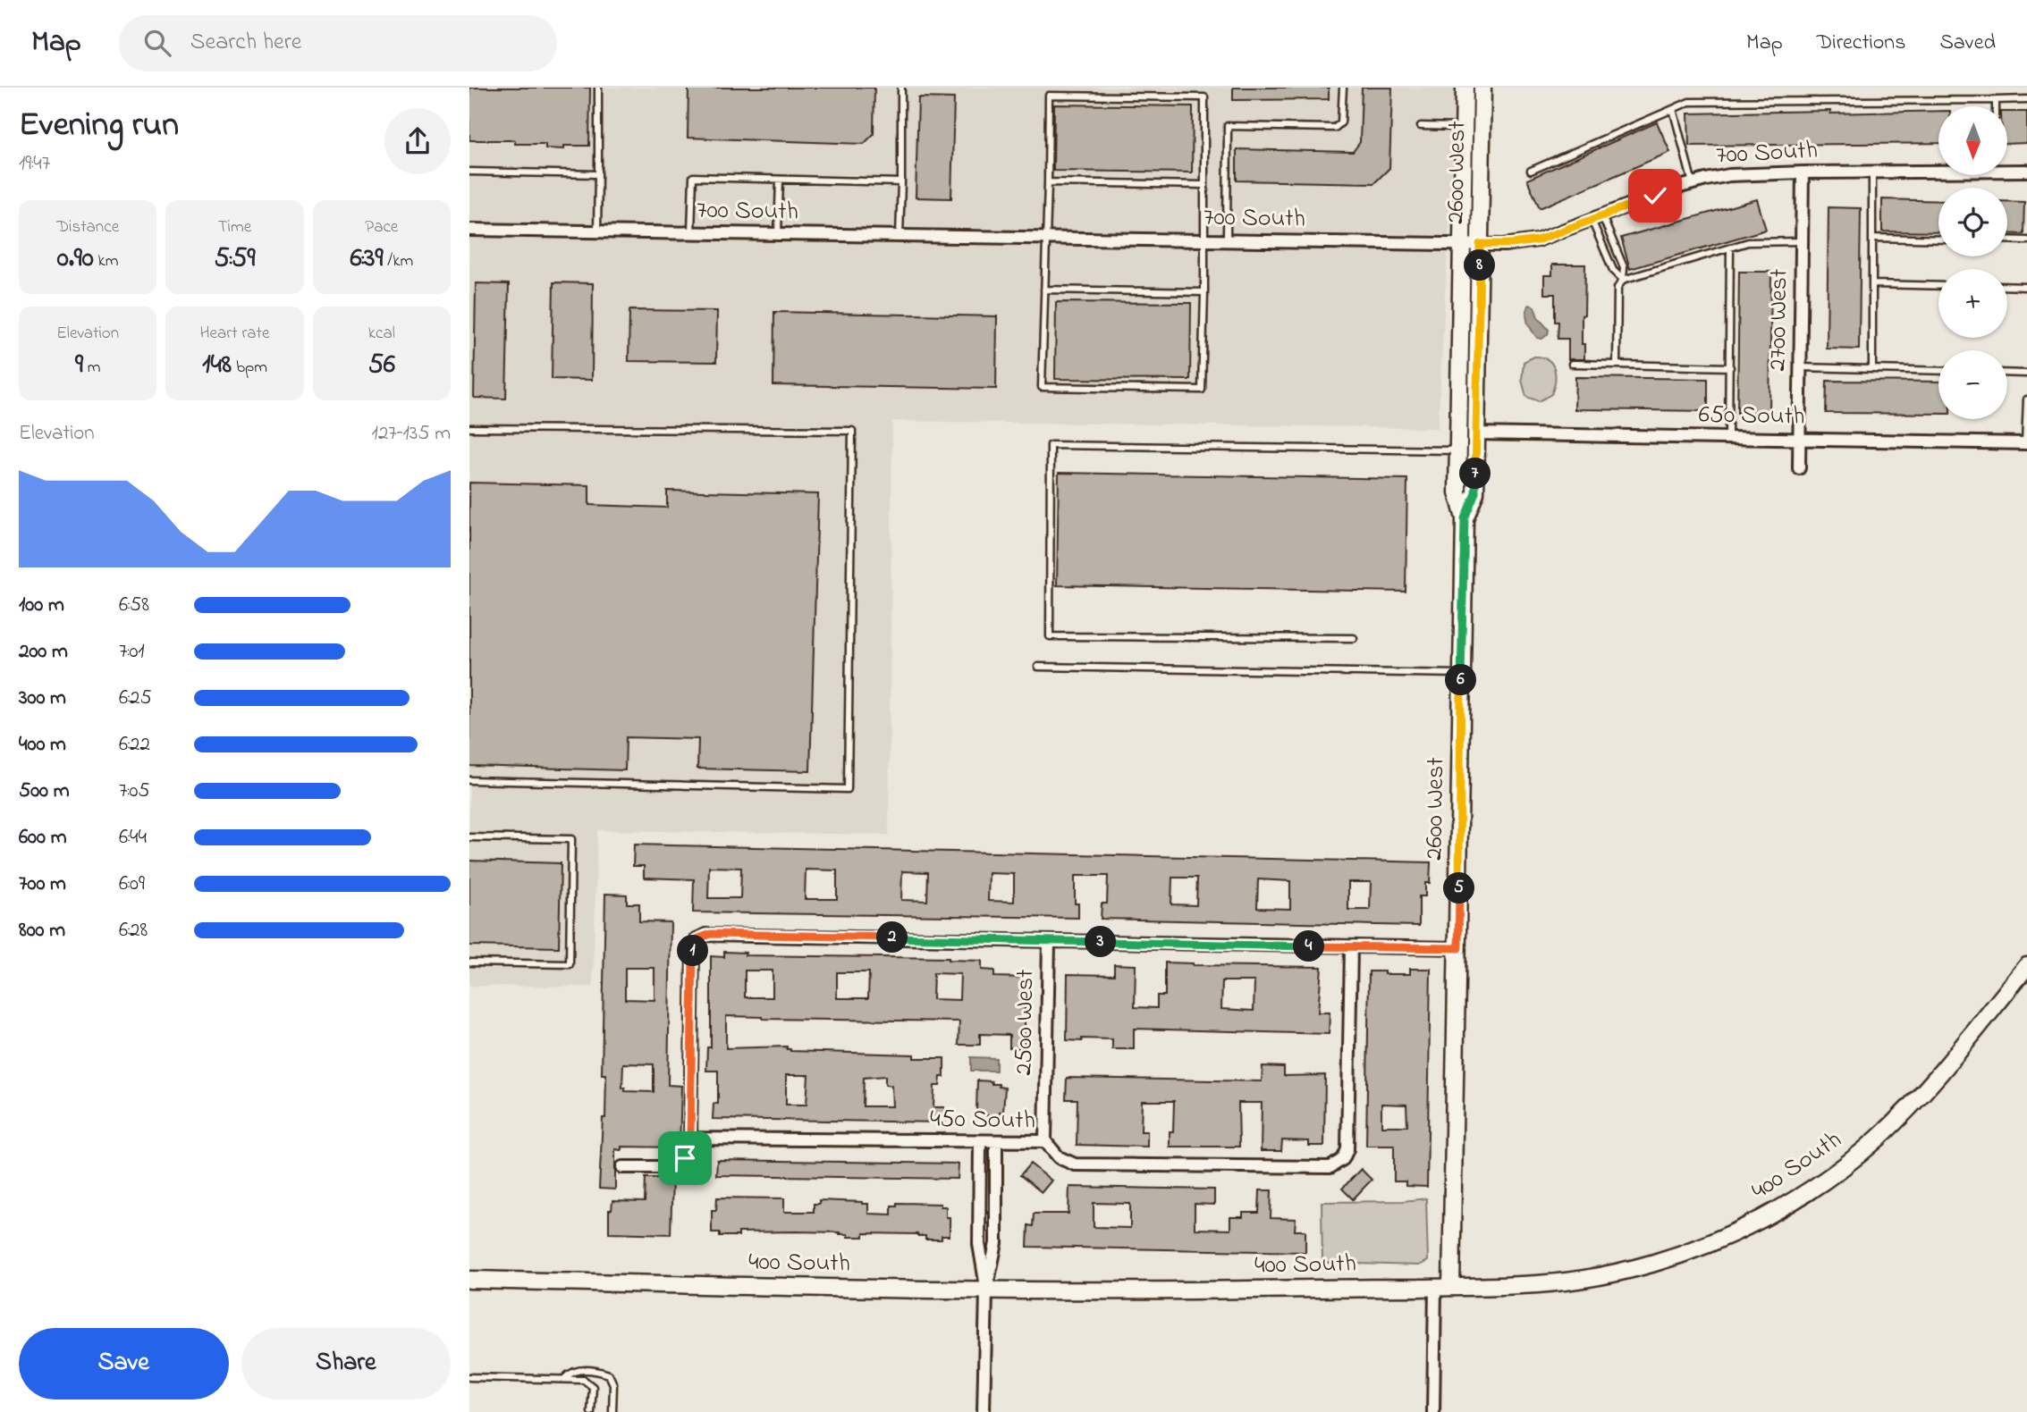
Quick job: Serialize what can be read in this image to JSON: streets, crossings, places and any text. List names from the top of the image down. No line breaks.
{"streets":{"main road":["2600 West","400 South"],"street":["700 South","2700 West","650 South","2500 West","450 South"]},"crossings":[["700 South","2600 West"],["700 South","2700 West"],["2600 West","650 South"],["2600 West","400 South"],["2700 West","650 South"],["2500 West","450 South"]],"north":"bottom","page":{"header":"Map","search":"Search here","nav":["Map","Directions","Saved"],"heading":["Evening run","19:47"],"map_buttons":["+","−"],"stats":[["Distance","0.90 km"],["Time","5:59"],["Pace","6:39 /km"],["Elevation","9 m"],["Heart rate","148 bpm"],["kcal","56"]],"pins":["8","7","6","5","2","3","4","1"],"chart":["Elevation","127–135 m"],"list":[{"name":"100 m","note":"6:58"},{"name":"200 m","note":"7:01"},{"name":"300 m","note":"6:25"},{"name":"400 m","note":"6:22"},{"name":"500 m","note":"7:05"},{"name":"600 m","note":"6:44"},{"name":"700 m","note":"6:09"},{"name":"800 m","note":"6:28"}],"buttons":["Save","Share"]}}
